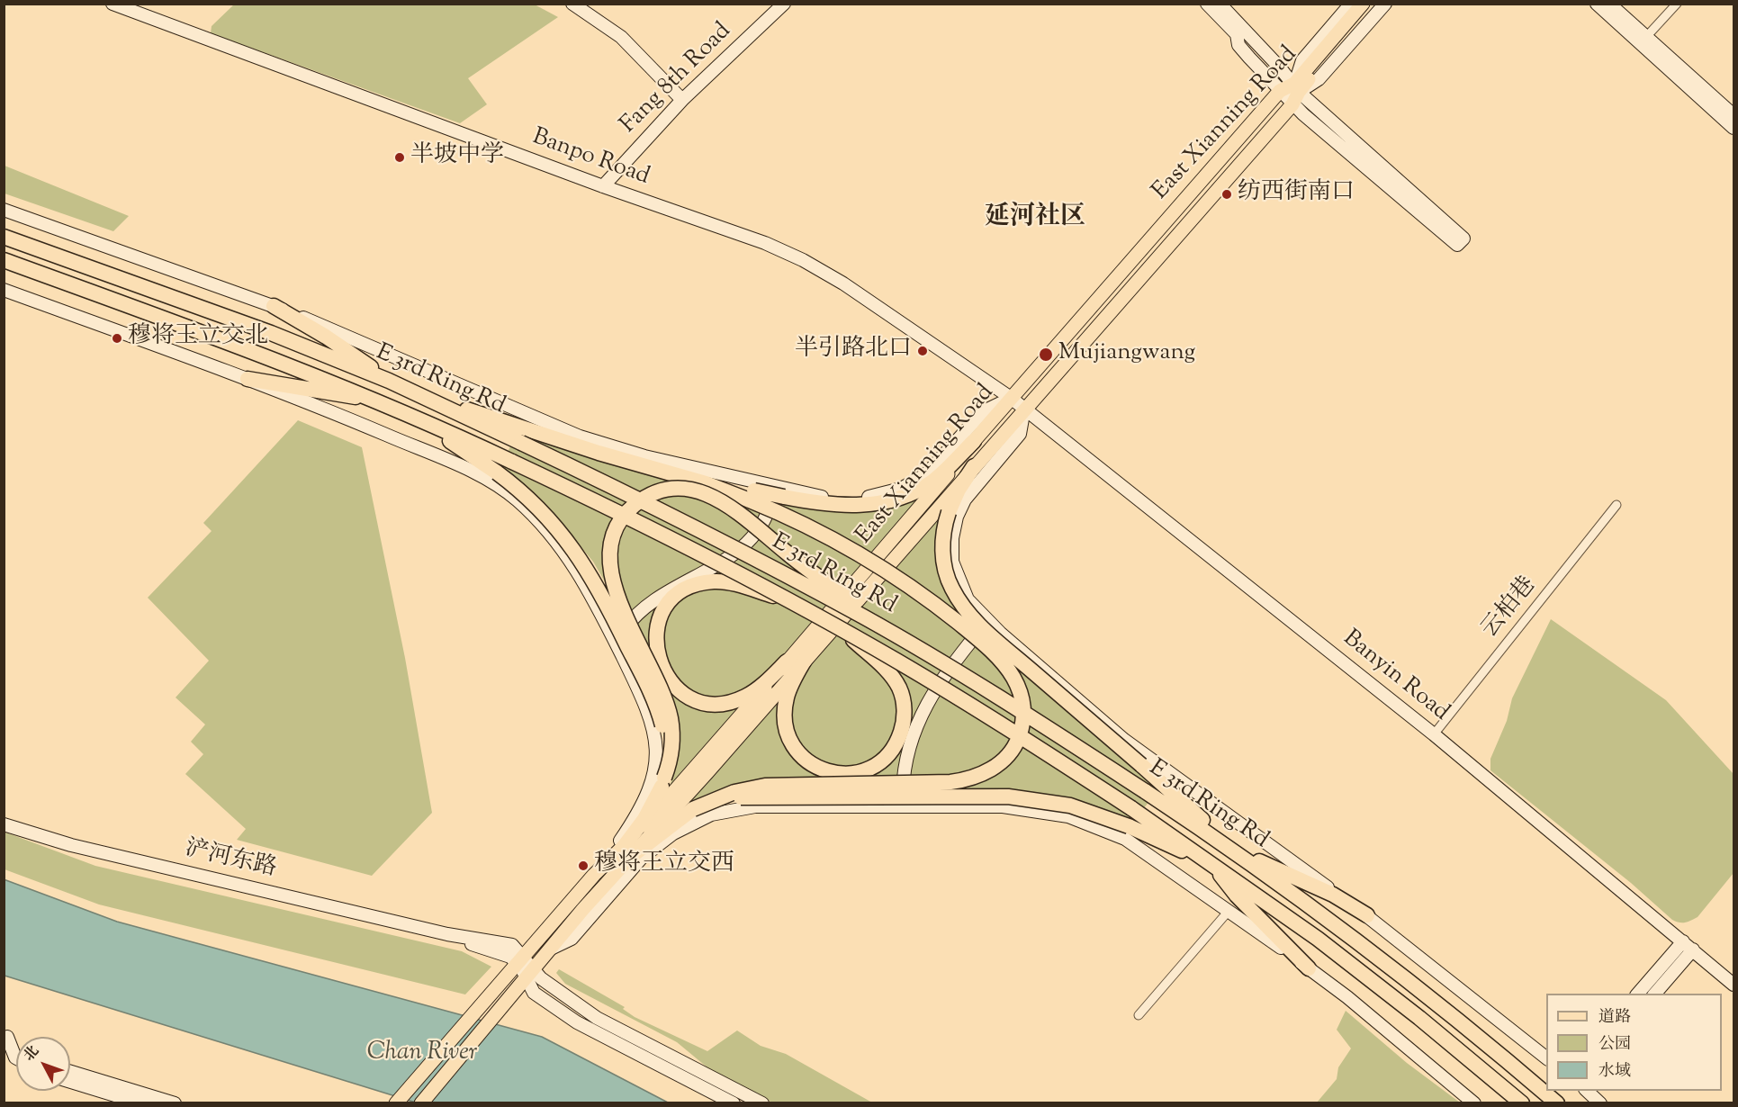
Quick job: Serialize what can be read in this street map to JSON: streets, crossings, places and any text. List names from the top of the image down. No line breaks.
{"streets":{"highway":["E 3rd Ring Rd"],"main road":["Fang 8th Road","East Xianning Road","Banpo Road","Banyin Road","浐河东路"],"street":["云柏巷"]},"crossings":[["Fang 8th Road","Banpo Road"],["East Xianning Road","Banpo Road"],["East Xianning Road","Banyin Road"],["East Xianning Road","浐河东路"],["Banpo Road","Banyin Road"],["云柏巷","Banyin Road"]],"districts":["延河社区"],"water":["Chan River"],"places":["半坡中学","纺西街南口","穆将王立交北","半引路北口","Mujiangwang","穆将王立交西"],"legend":["道路","公园","水域"],"north":"top left"}
